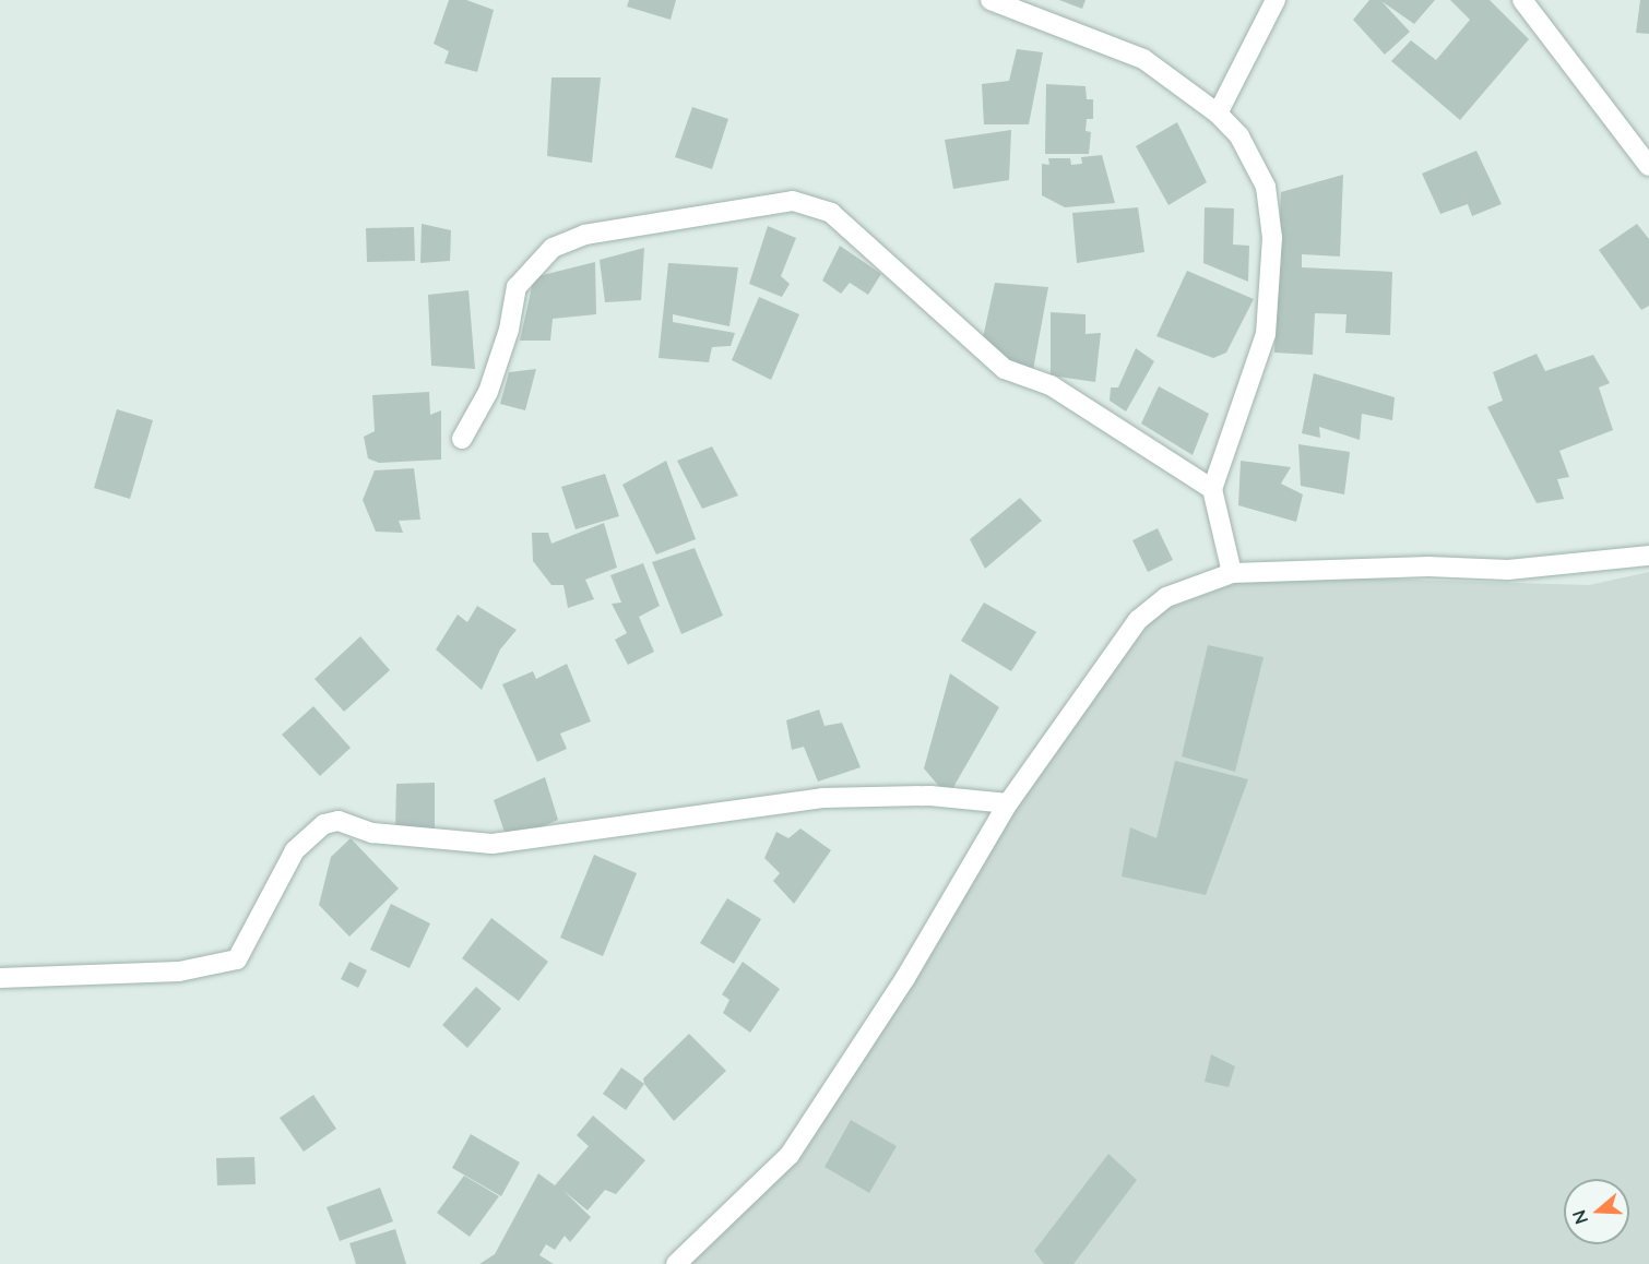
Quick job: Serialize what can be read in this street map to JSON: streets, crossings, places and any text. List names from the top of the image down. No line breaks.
{"north":"left"}
